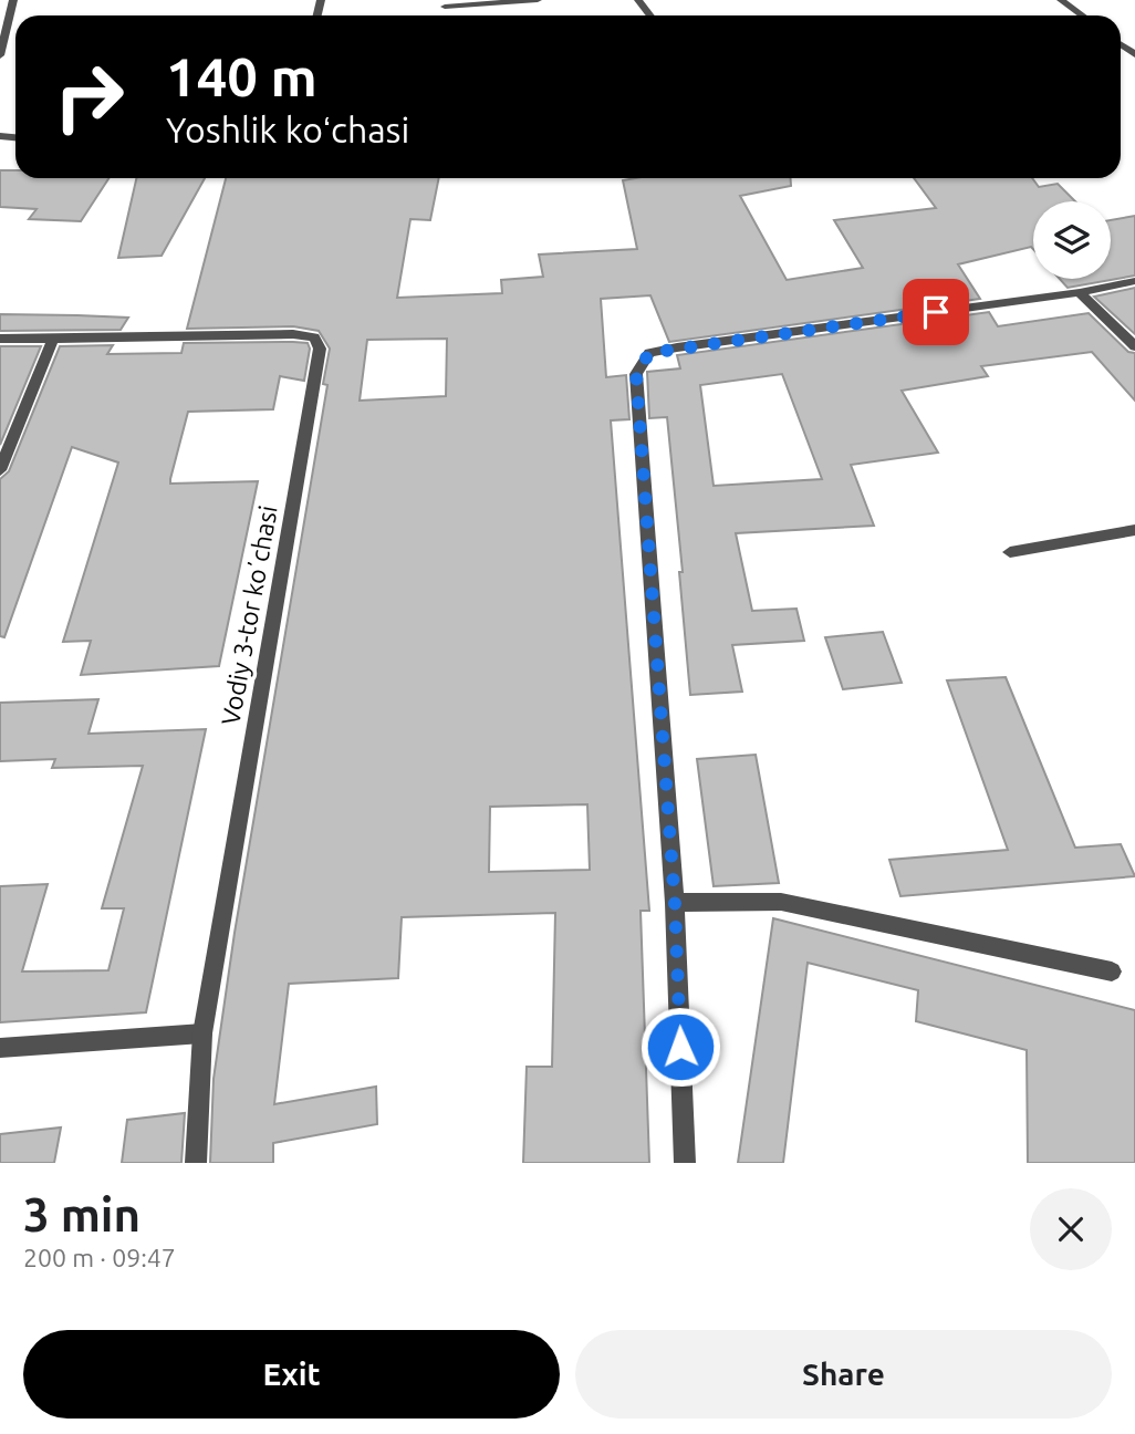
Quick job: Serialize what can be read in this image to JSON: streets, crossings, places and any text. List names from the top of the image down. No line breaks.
{"streets":{"street":["Vodiy 3-tor koʼchasi"]},"page":{"turn":["140 m","Yoshlik koʻchasi"],"heading":["3 min","200 m · 09:47"],"buttons":["Exit","Share"]}}
